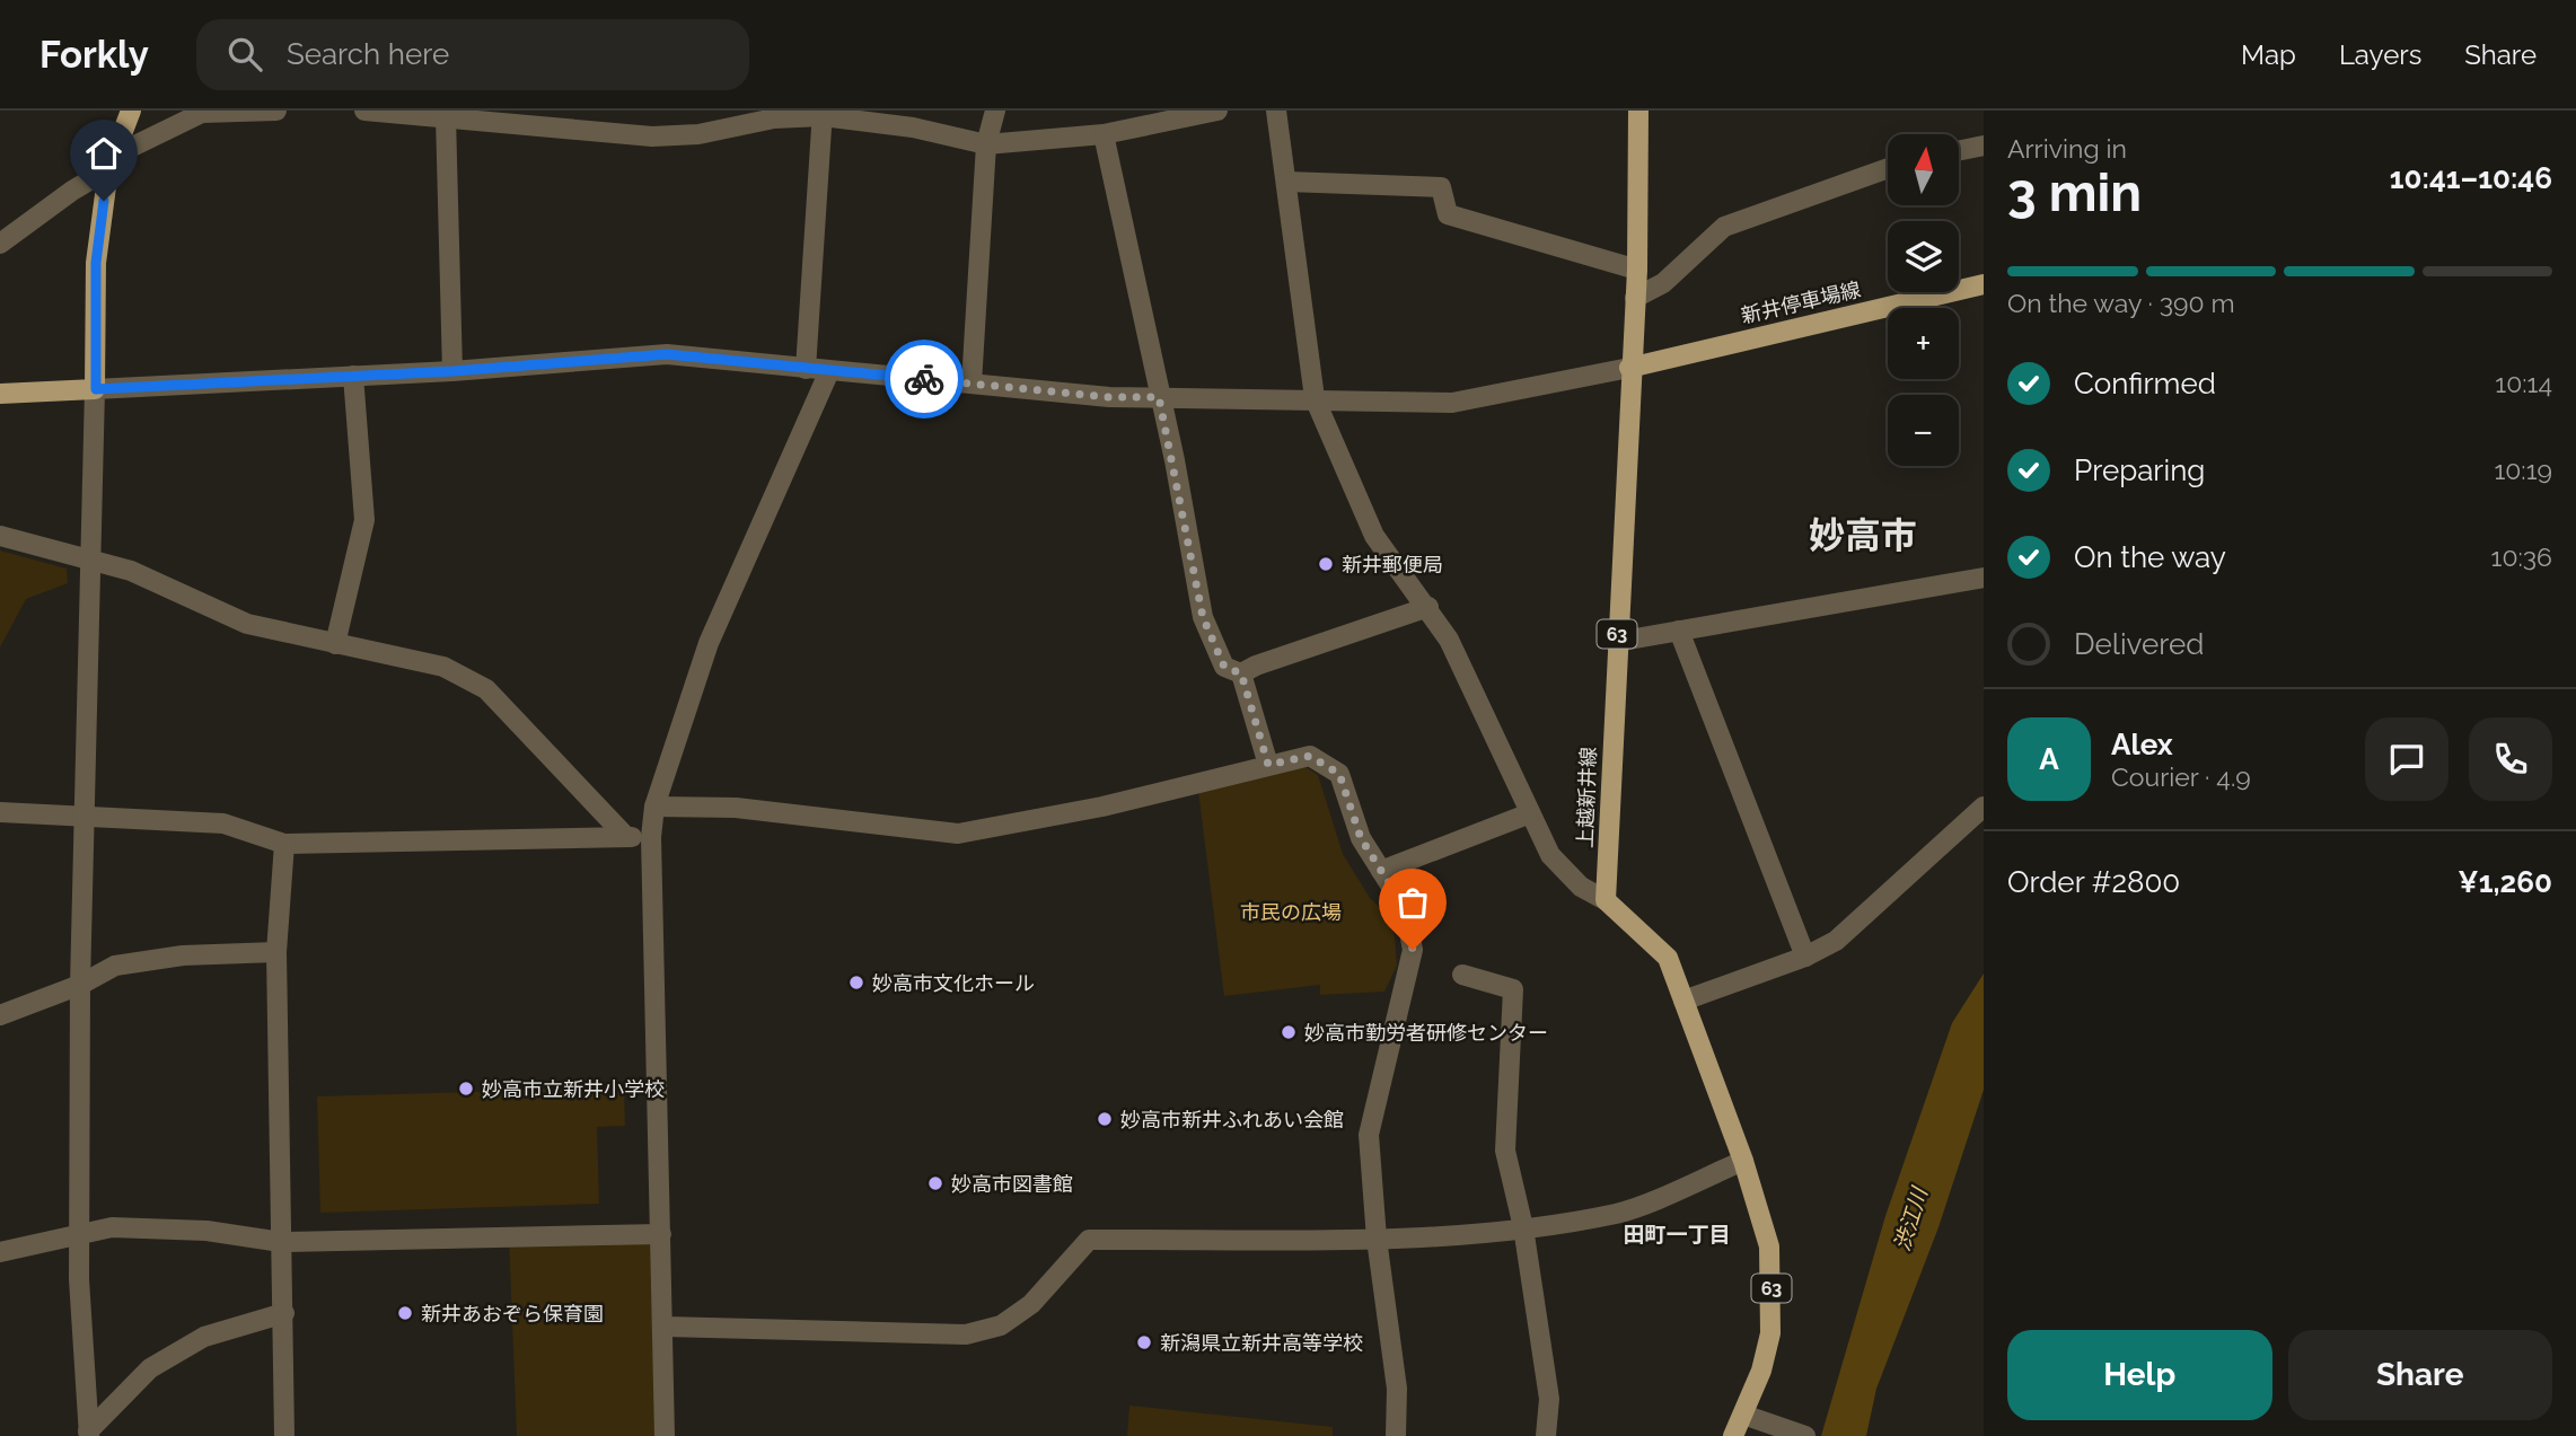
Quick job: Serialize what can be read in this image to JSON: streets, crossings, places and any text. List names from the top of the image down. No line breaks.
{"streets":{"main road":["新井停車場線","63","上越新井線"]},"crossings":[["新井停車場線","上越新井線"],["63","上越新井線"]],"districts":["妙高市","田町一丁目"],"water":["渋江川"],"parks":["市民の広場"],"places":["新井郵便局","妙高市文化ホール","妙高市勤労者研修センター","妙高市立新井小学校","妙高市新井ふれあい会館","妙高市図書館","新井あおぞら保育園","新潟県立新井高等学校"],"north":"top","page":{"header":"Forkly","search":"Search here","nav":["Map","Layers","Share"],"heading":["3 min","Arriving in","10:41–10:46"],"panel":["Alex","Courier · 4.9","Order #2800","¥1,260"],"map_buttons":["+","−"],"bar":"On the way · 390 m","list":[["Confirmed","10:14"],["Preparing","10:19"],["On the way","10:36"],"Delivered"],"round":"A","buttons":["Help","Share"]}}
